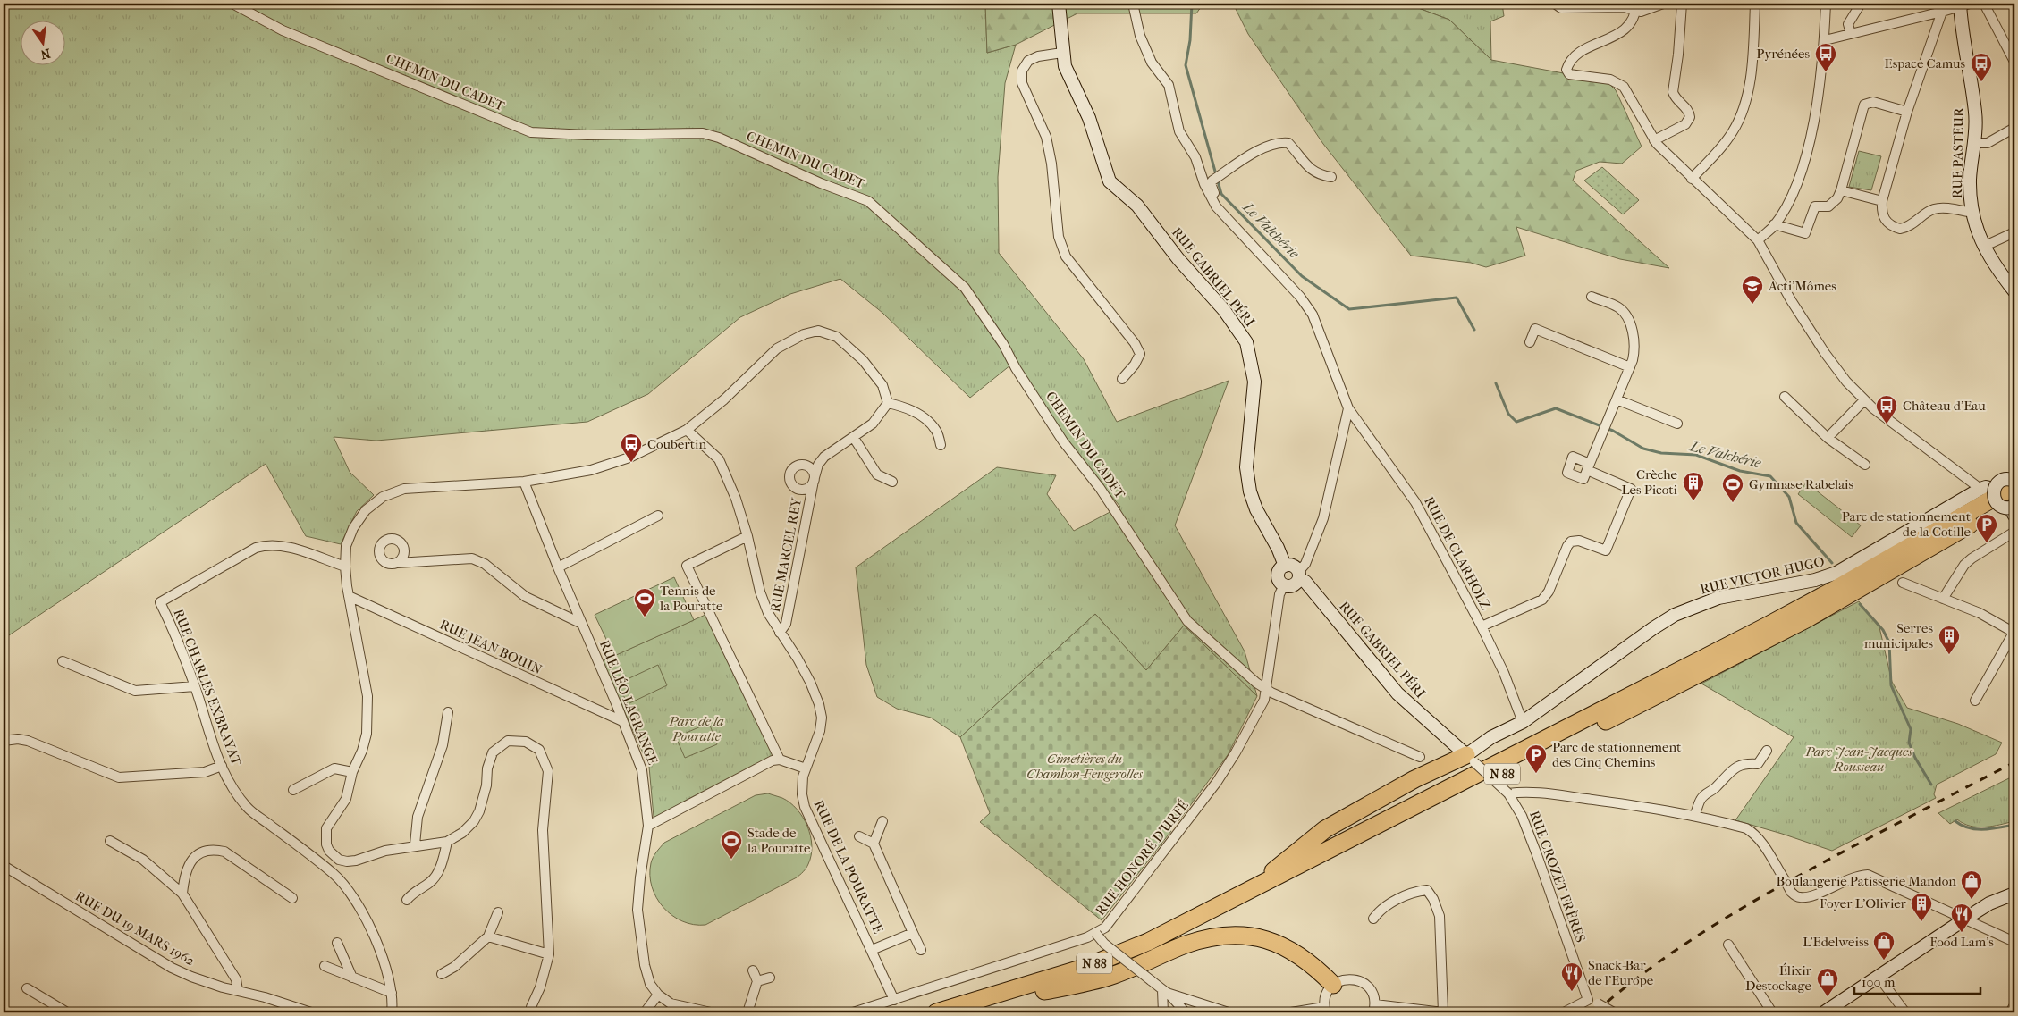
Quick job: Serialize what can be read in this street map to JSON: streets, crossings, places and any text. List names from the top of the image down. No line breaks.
{"streets":{"highway":["N 88"],"main road":["RUE PASTEUR","RUE GABRIEL PÉRI","RUE VICTOR HUGO"],"street":["CHEMIN DU CADET","RUE DE CLARHOLZ","RUE MARCEL REY","RUE JEAN BOUIN","RUE CHARLES EXBRAYAT","RUE LÉO LAGRANGE","RUE HONORÉ D'URFÉ","RUE DE LA POURATTE","RUE CROZET FRÈRES","RUE DU 19 MARS 1962"]},"crossings":[["CHEMIN DU CADET","RUE HONORÉ D'URFÉ"],["RUE GABRIEL PÉRI","RUE VICTOR HUGO"],["RUE GABRIEL PÉRI","RUE HONORÉ D'URFÉ"],["RUE GABRIEL PÉRI","RUE CROZET FRÈRES"],["RUE DE CLARHOLZ","RUE VICTOR HUGO"],["RUE MARCEL REY","RUE DE LA POURATTE"],["RUE VICTOR HUGO","RUE CROZET FRÈRES"],["RUE JEAN BOUIN","RUE LÉO LAGRANGE"],["RUE HONORÉ D'URFÉ","RUE DE LA POURATTE"]],"water":["Le Valchérie"],"parks":["Parc de la Pouratte","Parc Jean-Jacques Rousseau","Cimetières du Chambon-Feugerolles"],"places":{"bus stop":["Pyrénées","Espace Camus","Château d'Eau","Coubertin"],"school or university":["Acti'Mômes"],"building":["Crèche Les Picoti","Serres municipales","Foyer L'Olivier"],"sports":["Gymnase Rabelais","Tennis de la Pouratte","Stade de la Pouratte"],"parking":["Parc de stationnement de la Cotille","Parc de stationnement des Cinq Chemins"],"shop":["Boulangerie Patisserie Mandon","L'Edelweiss","Élixir Destockage"],"restaurant":["Food Lam's","Snack-Bar de l'Europe"]},"scale_bar":"100 m","north":"bottom"}
